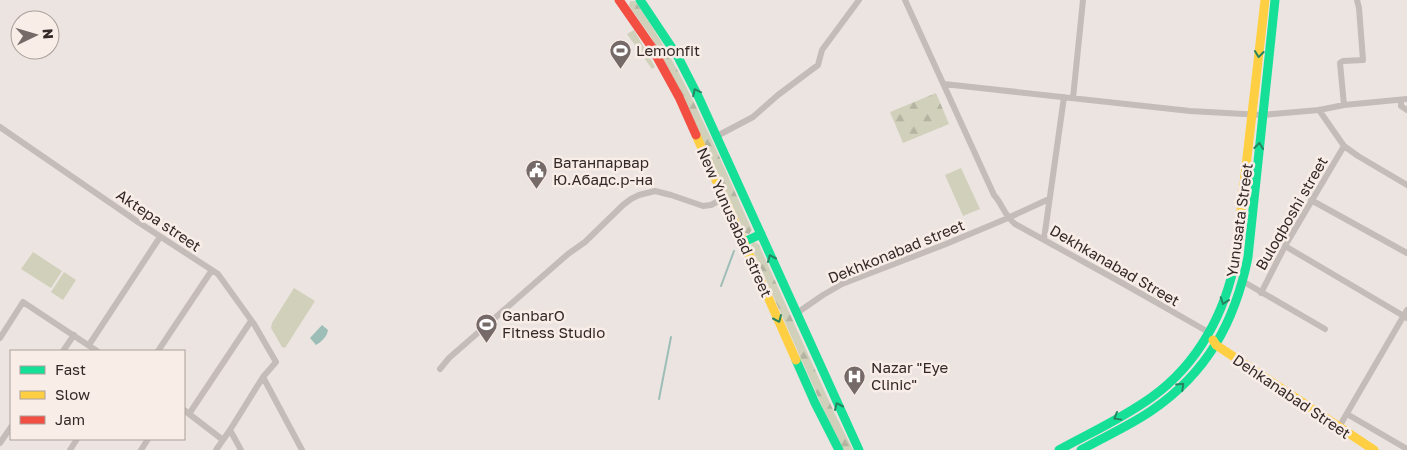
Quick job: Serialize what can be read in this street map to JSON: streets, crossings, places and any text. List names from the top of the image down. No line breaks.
{"streets":{"main road":["Yunusata Street","New Yunusabad street","Dehkanabad Street"],"street":["Buloqboshi street","Aktepa street","Dekhkonabad street","Dekhkanabad Street"]},"crossings":[["Yunusata Street","Dekhkanabad Street"],["Yunusata Street","Dehkanabad Street"],["New Yunusabad street","Dekhkonabad street"],["Dekhkonabad street","Dekhkanabad Street"],["Dekhkanabad Street","Dehkanabad Street"]],"places":{"sports":["Lemonfit","GanbarO Fitness Studio"],"public building":["Ватанпарвар Ю.Абадс.р-на"],"hospital":["Nazar \"Eye Clinic\""]},"legend":["Fast","Slow","Jam"],"north":"right"}
